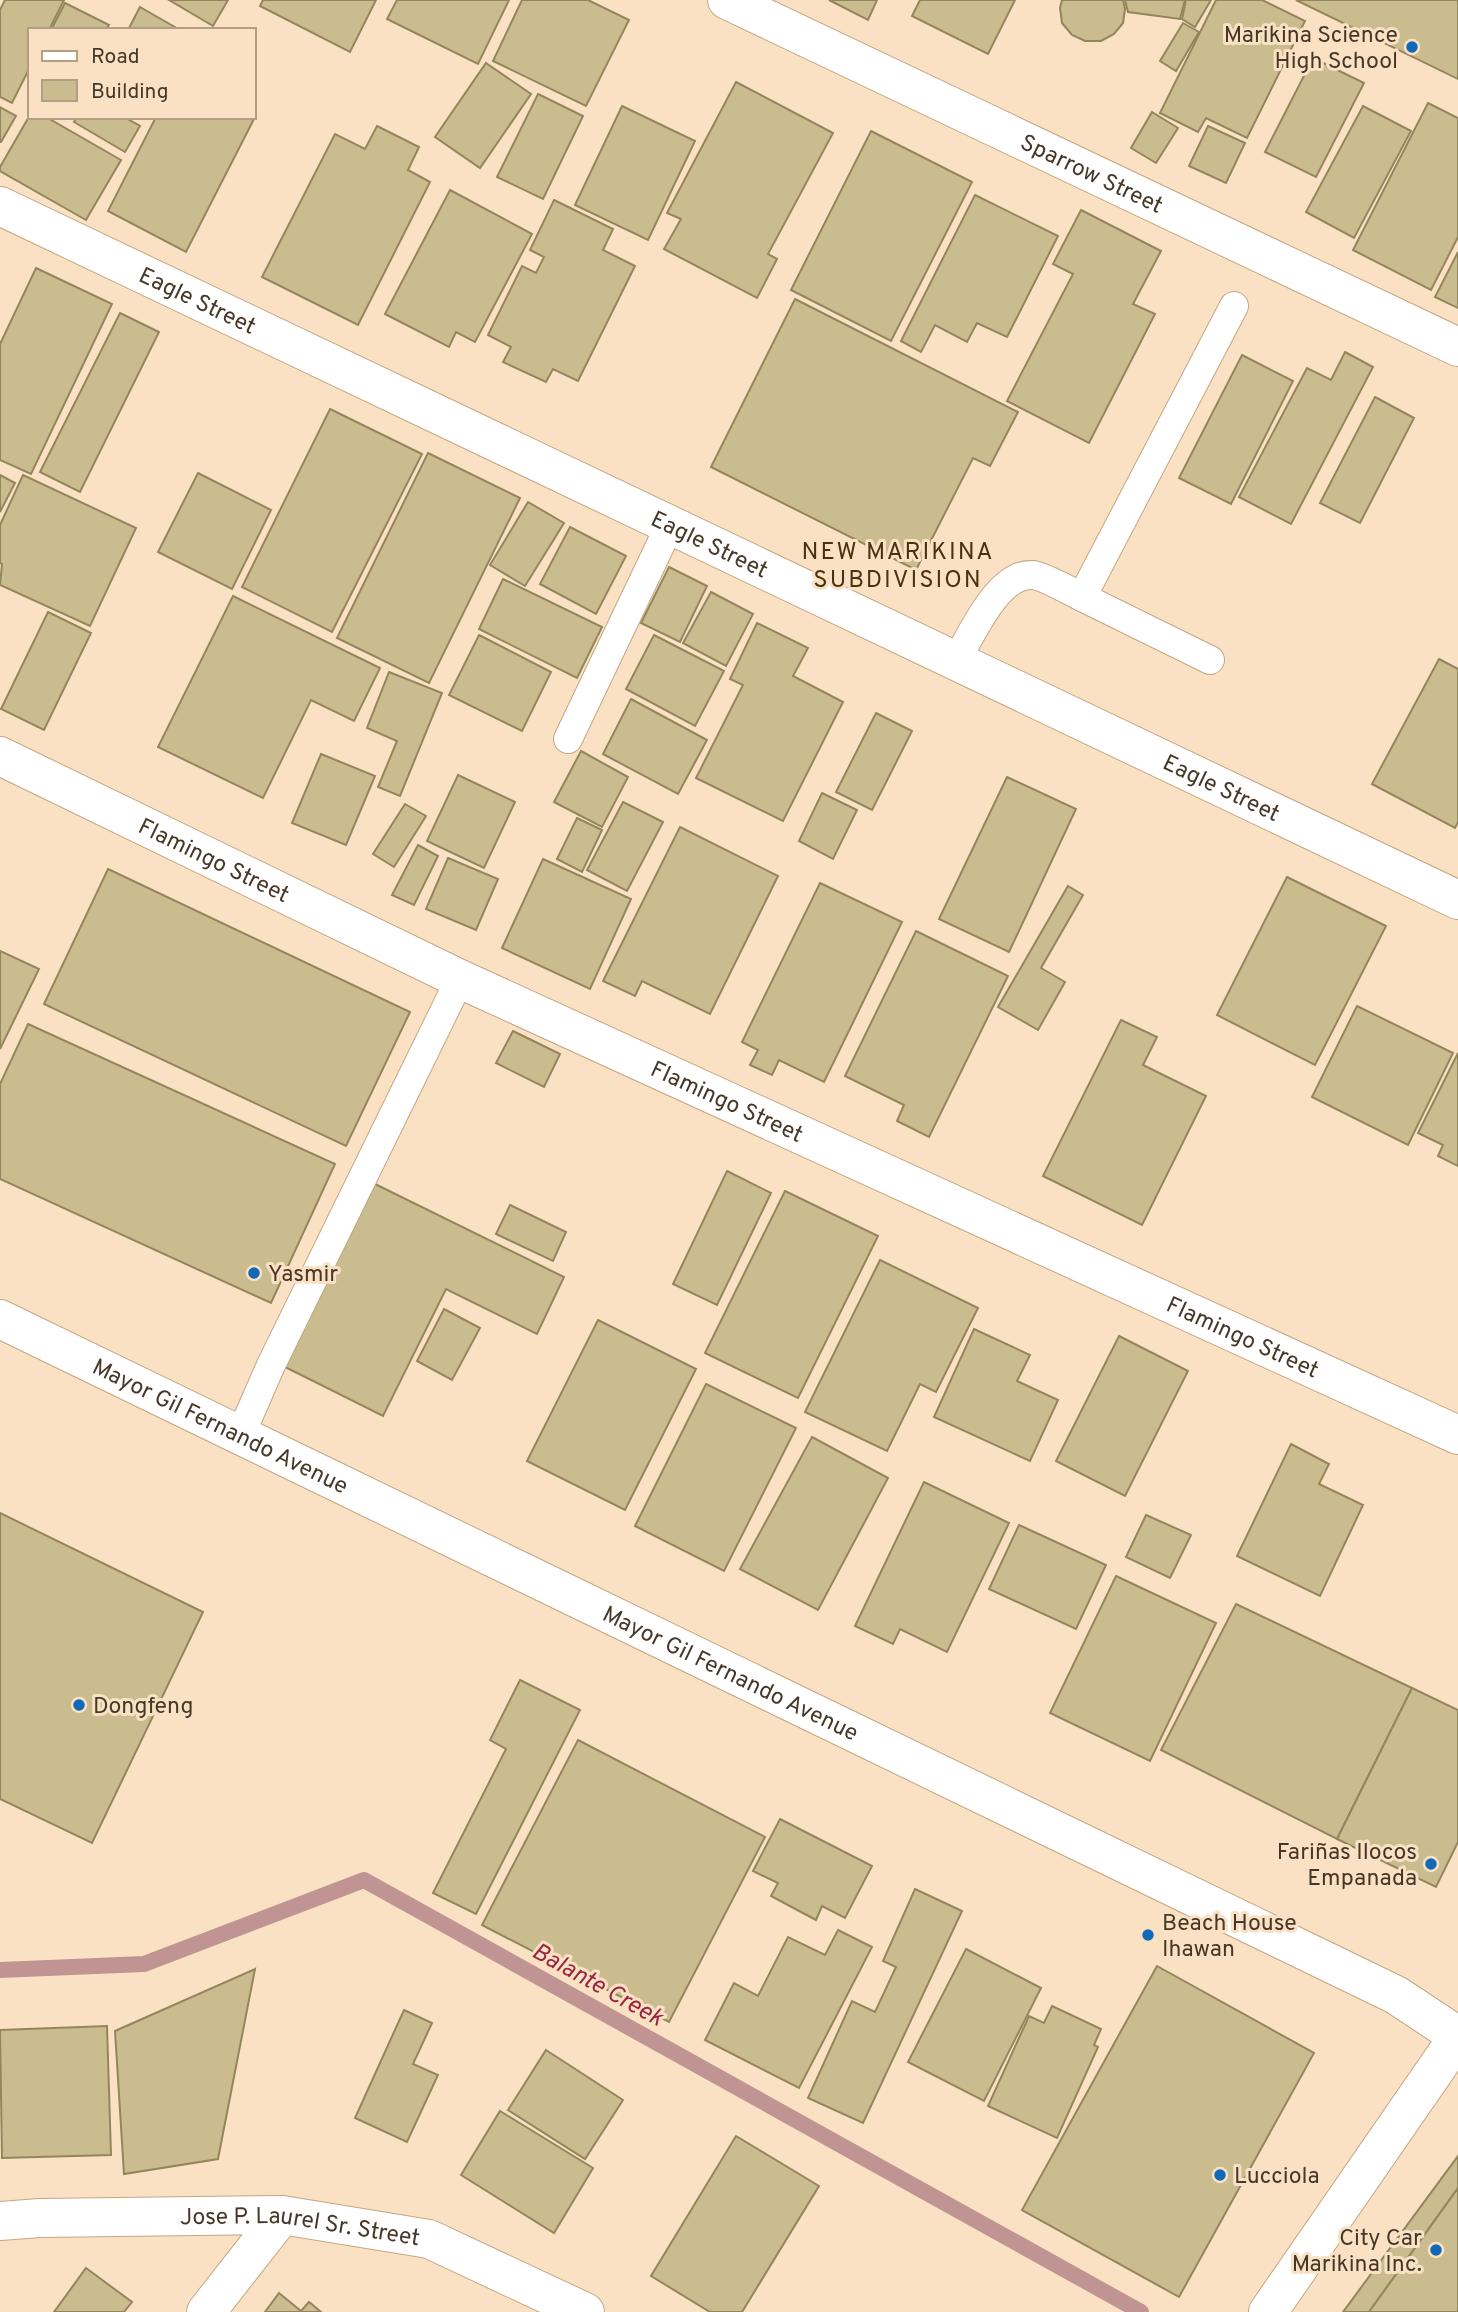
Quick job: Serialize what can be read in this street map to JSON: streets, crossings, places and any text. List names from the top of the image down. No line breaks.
{"streets":{"street":["Sparrow Street","Eagle Street","Flamingo Street","Mayor Gil Fernando Avenue","Jose P. Laurel Sr. Street"]},"districts":["NEW MARIKINA SUBDIVISION"],"water":["Balante Creek"],"places":["Marikina Science High School","Yasmir","Dongfeng","Fariñas Ilocos Empanada","Beach House Ihawan","Lucciola","City Car Marikina Inc."],"legend":["Road","Building"]}
